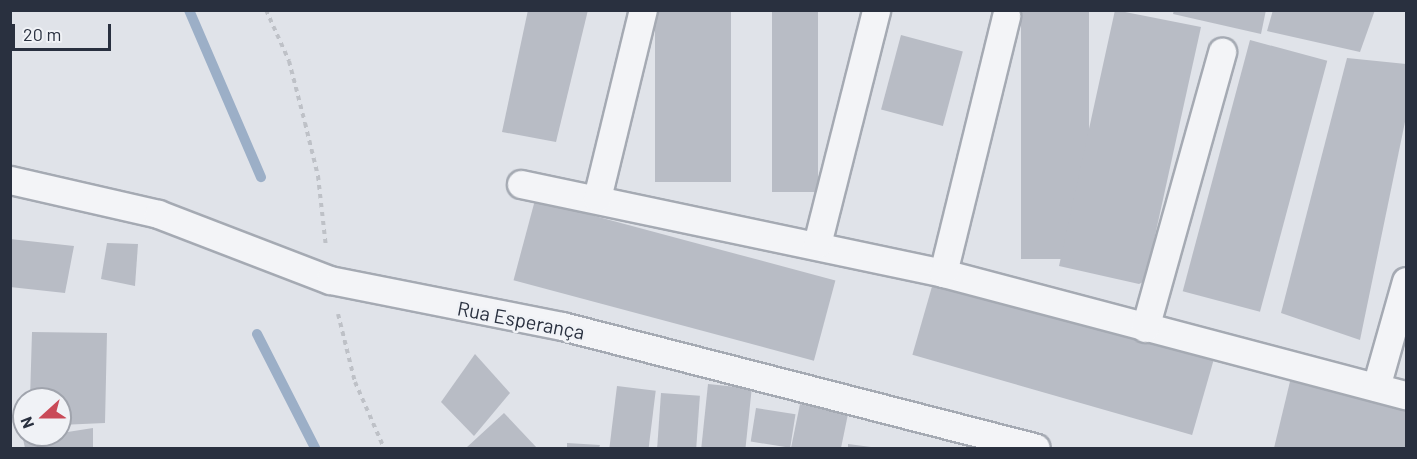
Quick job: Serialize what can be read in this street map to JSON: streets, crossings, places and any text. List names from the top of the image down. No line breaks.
{"streets":{"street":["Rua Esperança"]},"scale_bar":"20 m","north":"left"}
